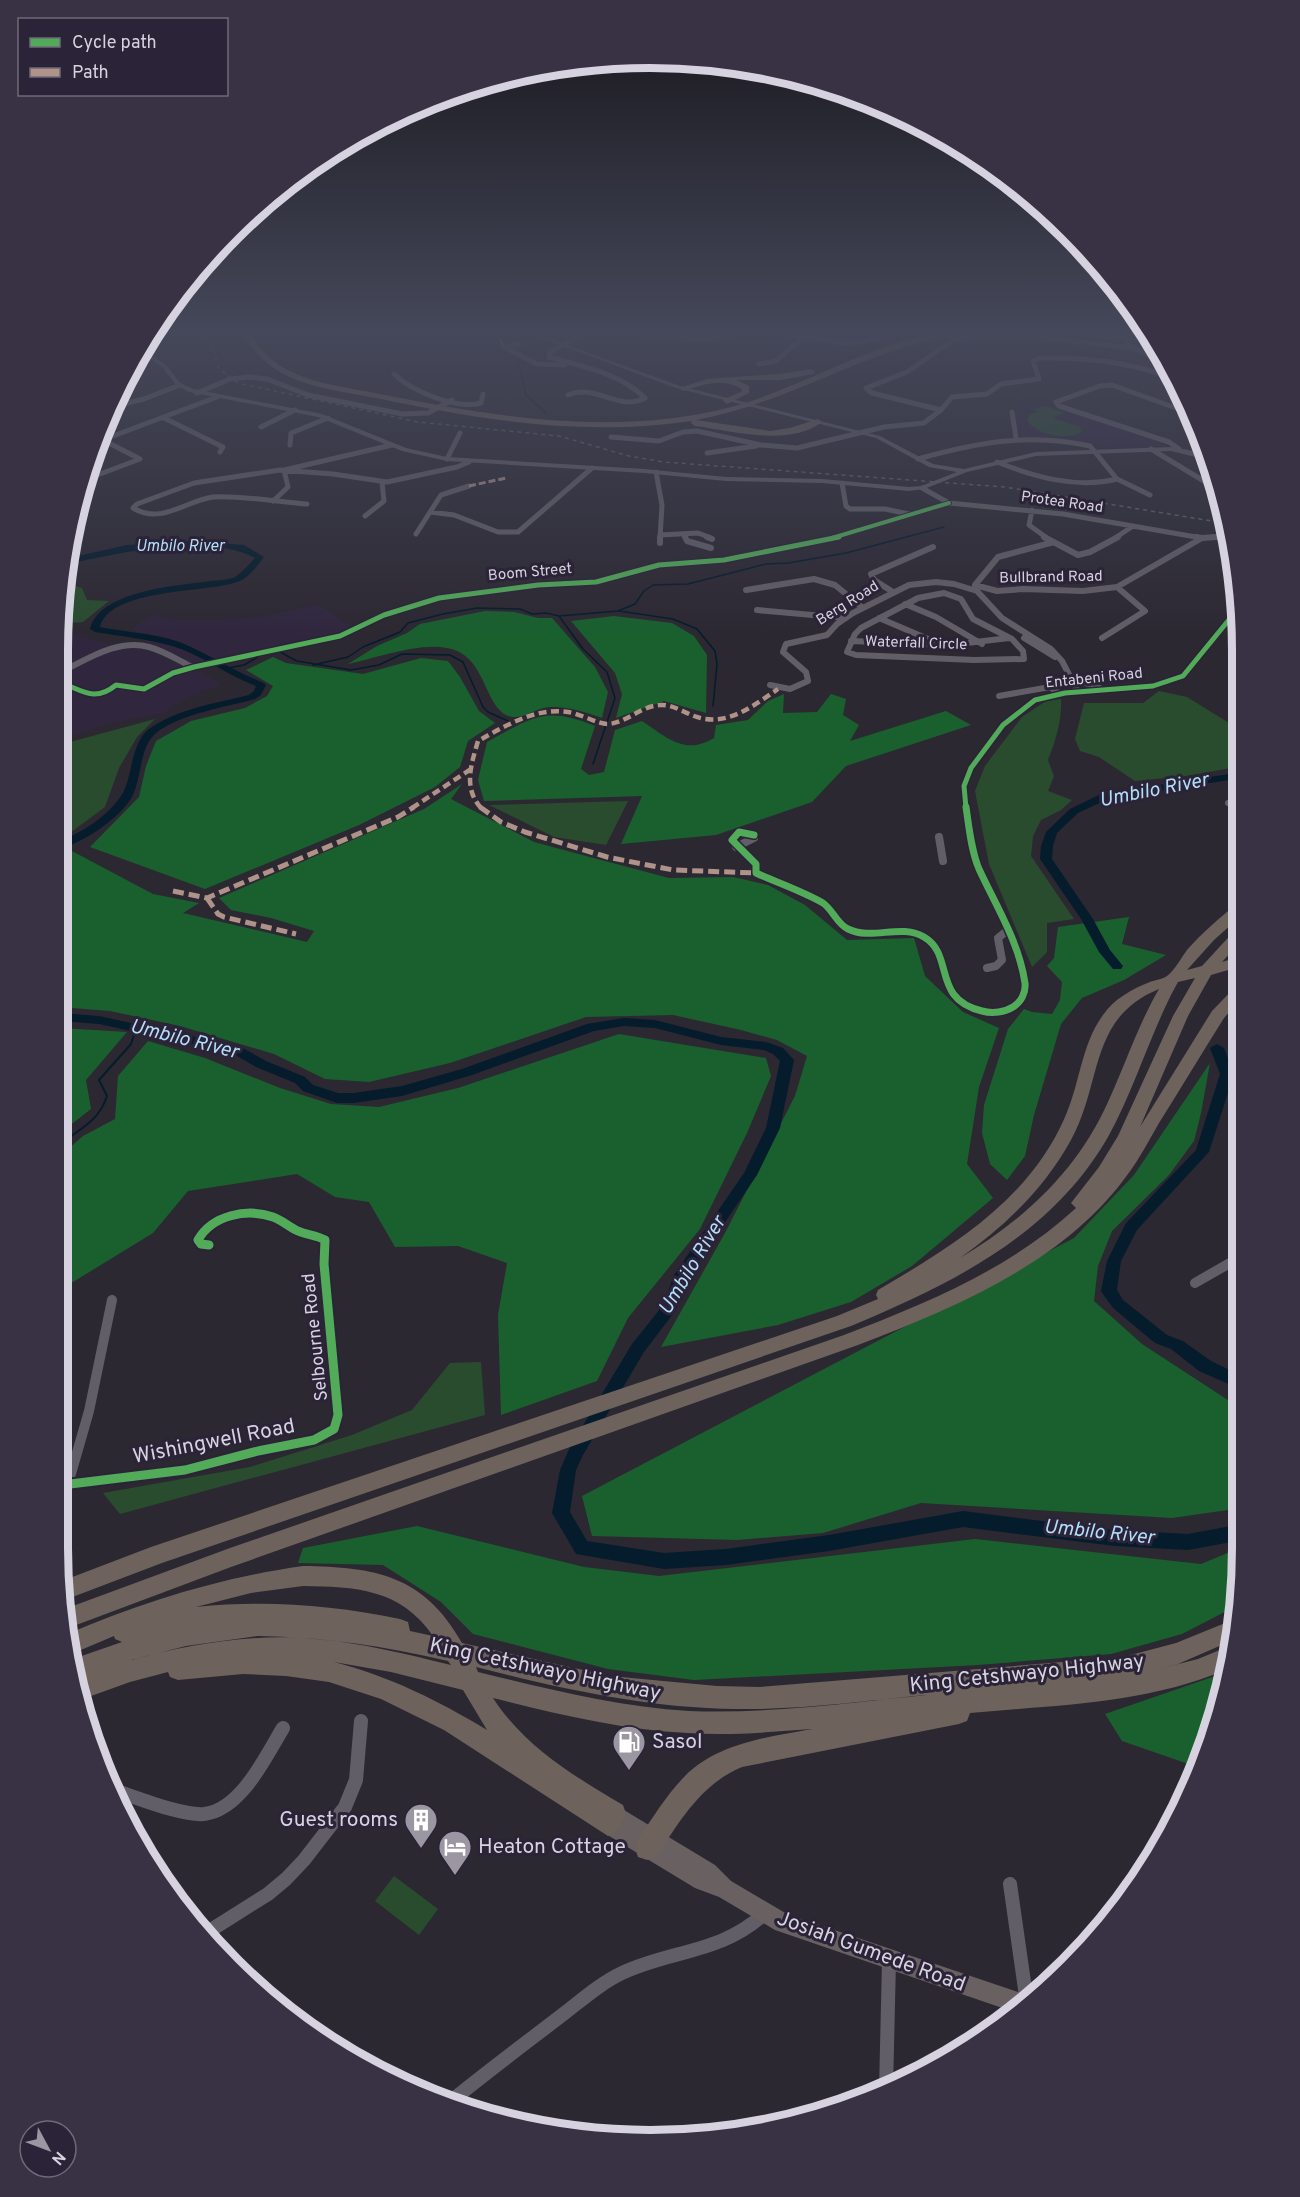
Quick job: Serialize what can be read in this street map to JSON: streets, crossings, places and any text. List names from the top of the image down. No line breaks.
{"streets":{"highway":["King Cetshwayo Highway"],"main road":["Josiah Gumede Road"],"street":["Protea Road","Boom Street","Bullbrand Road","Berg Road","Waterfall Circle","Entabeni Road","Selbourne Road","Wishingwell Road"]},"crossings":[["Protea Road","Boom Street"],["Protea Road","Bullbrand Road"],["Selbourne Road","Wishingwell Road"]],"water":["Umbilo River"],"places":{"fuel station":["Sasol"],"building":["Guest rooms"],"hotel":["Heaton Cottage"]},"legend":["Cycle path","Path"],"north":"bottom right"}
